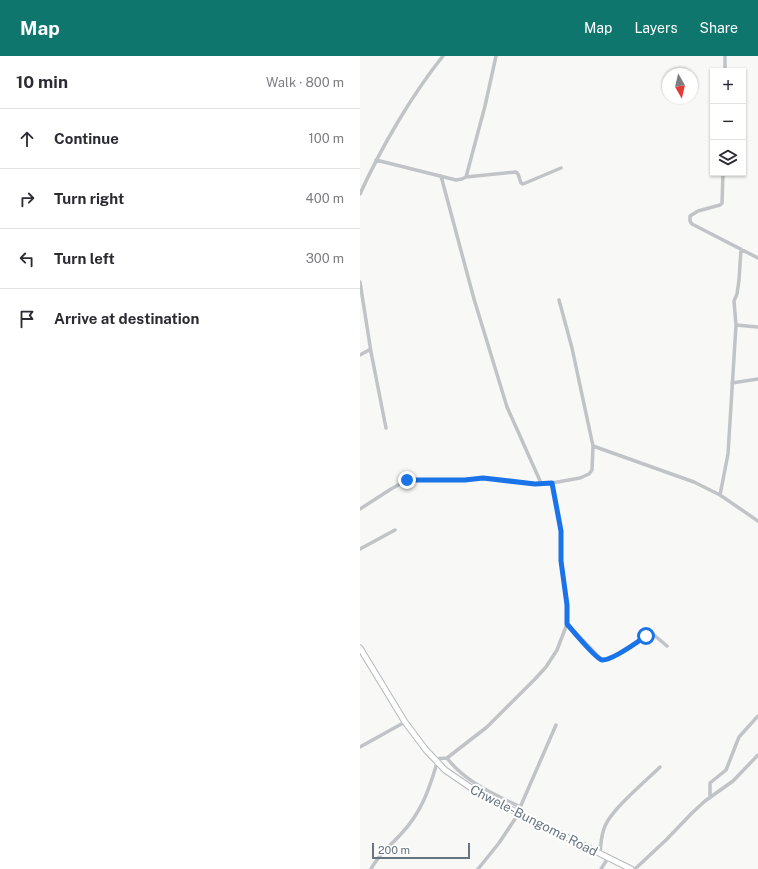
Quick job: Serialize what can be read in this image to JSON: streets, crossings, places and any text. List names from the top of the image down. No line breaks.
{"streets":{"main road":["Chwele-Bungoma Road"]},"scale_bar":"200 m","north":"bottom","page":{"header":"Map","nav":["Map","Layers","Share"],"heading":["10 min","Walk · 800 m"],"map_buttons":["+","−"],"list":[["Continue","100 m"],["Turn right","400 m"],["Turn left","300 m"],"Arrive at destination"],"scale":"200 m"}}
